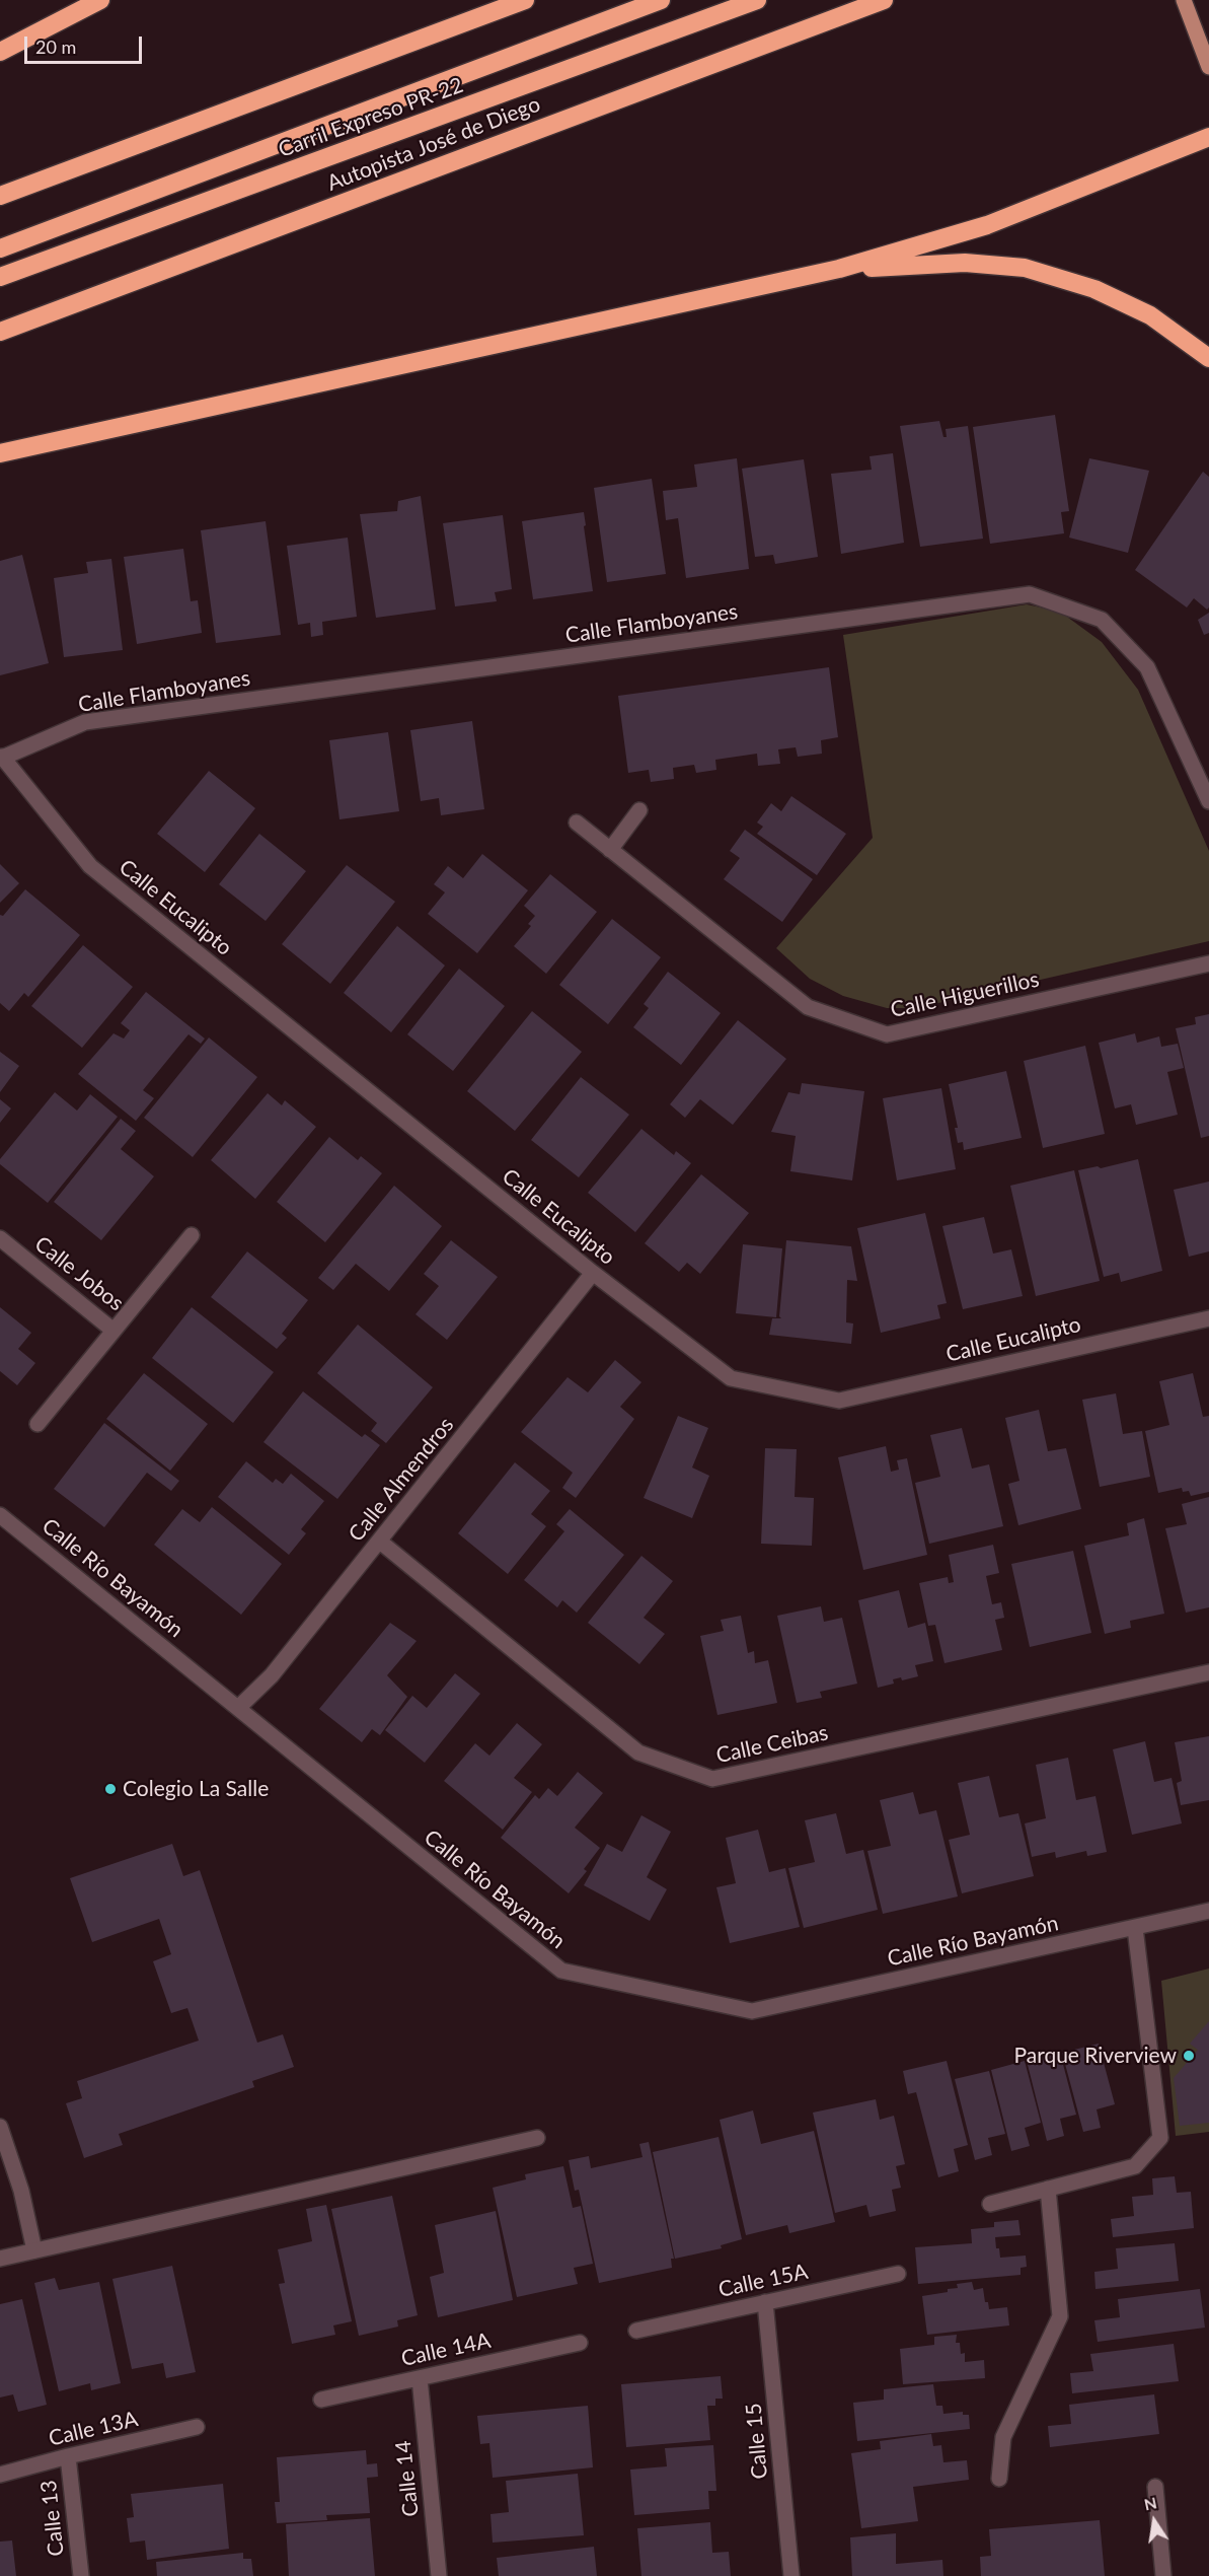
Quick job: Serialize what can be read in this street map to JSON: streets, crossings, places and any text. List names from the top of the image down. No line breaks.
{"streets":{"highway":["Carril Expreso PR-22","Autopista José de Diego"],"street":["Calle Flamboyanes","Calle Eucalipto","Calle Higuerillos","Calle Jobos","Calle Almendros","Calle Río Bayamón","Calle Ceibas","Calle 15A","Calle 14A","Calle 13A","Calle 15","Calle 14","Calle 13"]},"crossings":[["Calle Flamboyanes","Calle Eucalipto"],["Calle Eucalipto","Calle Almendros"],["Calle Almendros","Calle Río Bayamón"],["Calle Almendros","Calle Ceibas"],["Calle 15A","Calle 15"],["Calle 14A","Calle 14"],["Calle 13A","Calle 13"]],"places":["Colegio La Salle","Parque Riverview"],"scale_bar":"20 m","north":"top"}
